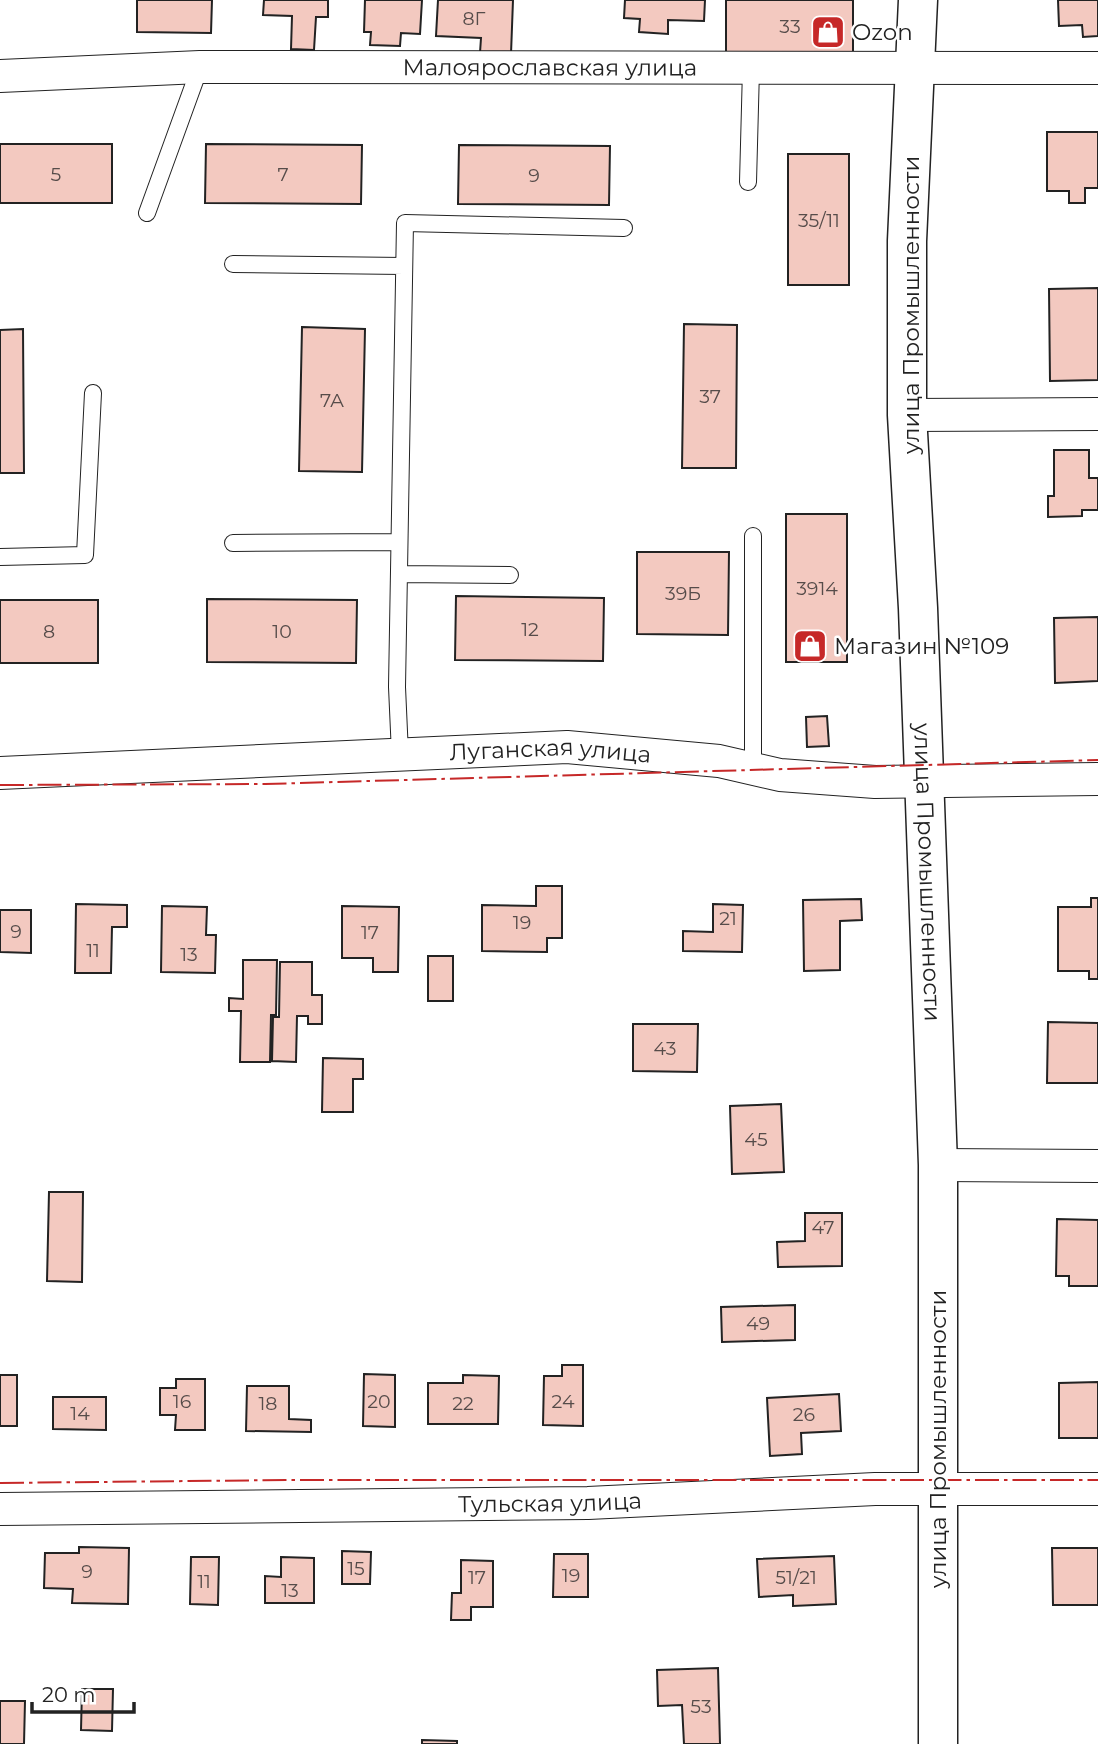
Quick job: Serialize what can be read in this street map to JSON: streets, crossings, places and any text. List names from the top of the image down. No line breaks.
{"streets":{"main road":["улица Промышленности"],"street":["Малоярославская улица","Луганская улица","Тульская улица"]},"crossings":[["Малоярославская улица","улица Промышленности"],["улица Промышленности","Луганская улица"],["улица Промышленности","Тульская улица"]],"places":{"shop":["Ozon","Магазин №109"]},"house_numbers":["8Г","33","5","7","9","35/11","37","7А","3914","39Б","12","8","10","21","19","9","17","11","13","43","45","47","49","16","20","24","18","22","14","26","15","9","19","17","51/21","11","13","53"],"scale_bar":"20 m"}
